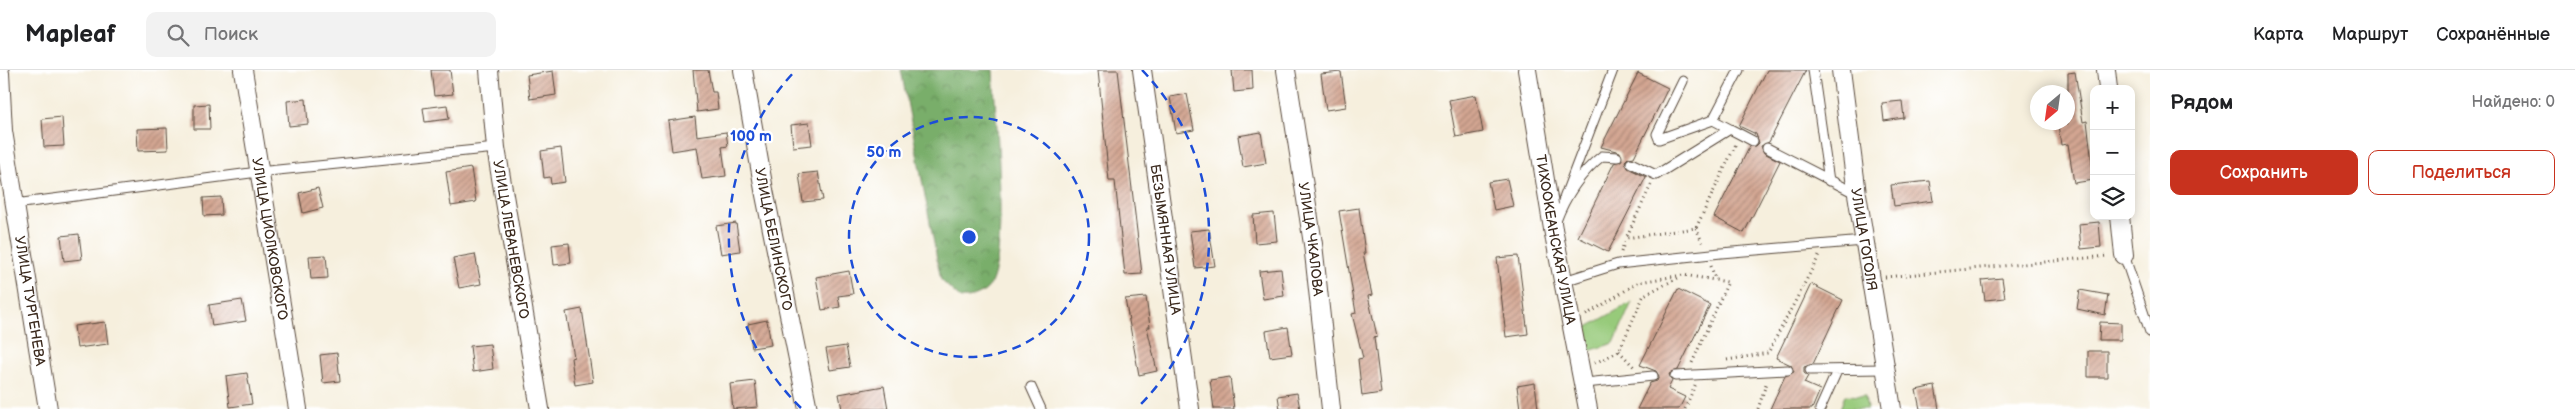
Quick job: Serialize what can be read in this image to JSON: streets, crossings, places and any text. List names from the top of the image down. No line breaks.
{"streets":{"street":["УЛИЦА ЧКАЛОВА","УЛИЦА ЦИОЛКОВСКОГО","УЛИЦА ЛЕВАНЕВСКОГО","УЛИЦА БЕЛИНСКОГО","БЕЗЫМЯННАЯ УЛИЦА","ТИХООКЕАНСКАЯ УЛИЦА","УЛИЦА ГОГОЛЯ","УЛИЦА ТУРГЕНЕВА"]},"north":"bottom left","page":{"header":"Mapleaf","search":"Поиск","nav":["Карта","Маршрут","Сохранённые"],"heading":["Рядом","Найдено: 0"],"map_buttons":["+","−"],"buttons":["Сохранить","Поделиться"]},"rings":["100 m","50 m"]}
